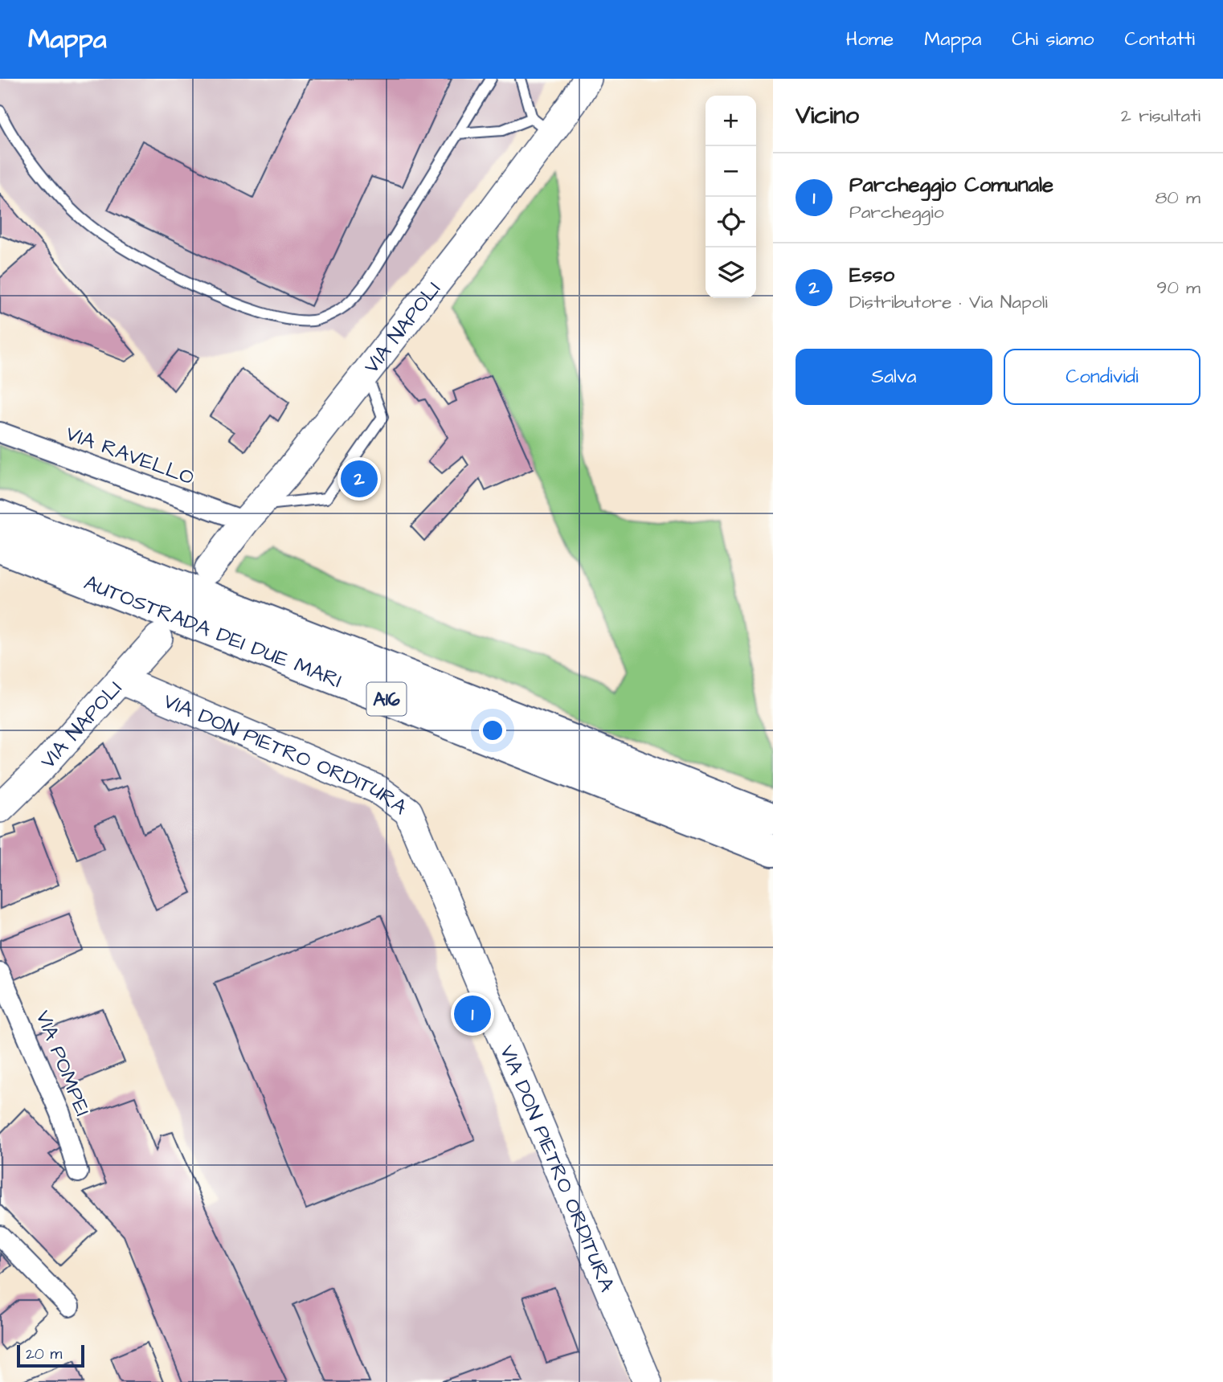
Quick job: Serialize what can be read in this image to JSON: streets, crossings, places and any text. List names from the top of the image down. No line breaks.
{"streets":{"highway":["AUTOSTRADA DEI DUE MARI","A16"],"main road":["VIA NAPOLI","VIA DON PIETRO ORDITURA"],"street":["VIA RAVELLO","VIA POMPEI"]},"crossings":[["VIA NAPOLI","VIA RAVELLO"],["VIA NAPOLI","VIA DON PIETRO ORDITURA"]],"scale_bar":"20 m","page":{"header":"Mappa","nav":["Home","Mappa","Chi siamo","Contatti"],"heading":["Vicino","2 risultati"],"map_buttons":["+","−"],"list":[{"mark":"1","name":"Parcheggio Comunale","note":"Parcheggio","value":"80 m"},{"mark":"2","name":"Esso","note":"Distributore · Via Napoli","value":"90 m"}],"buttons":["Salva","Condividi"],"pins":["2","1"],"scale":"20 m"}}
